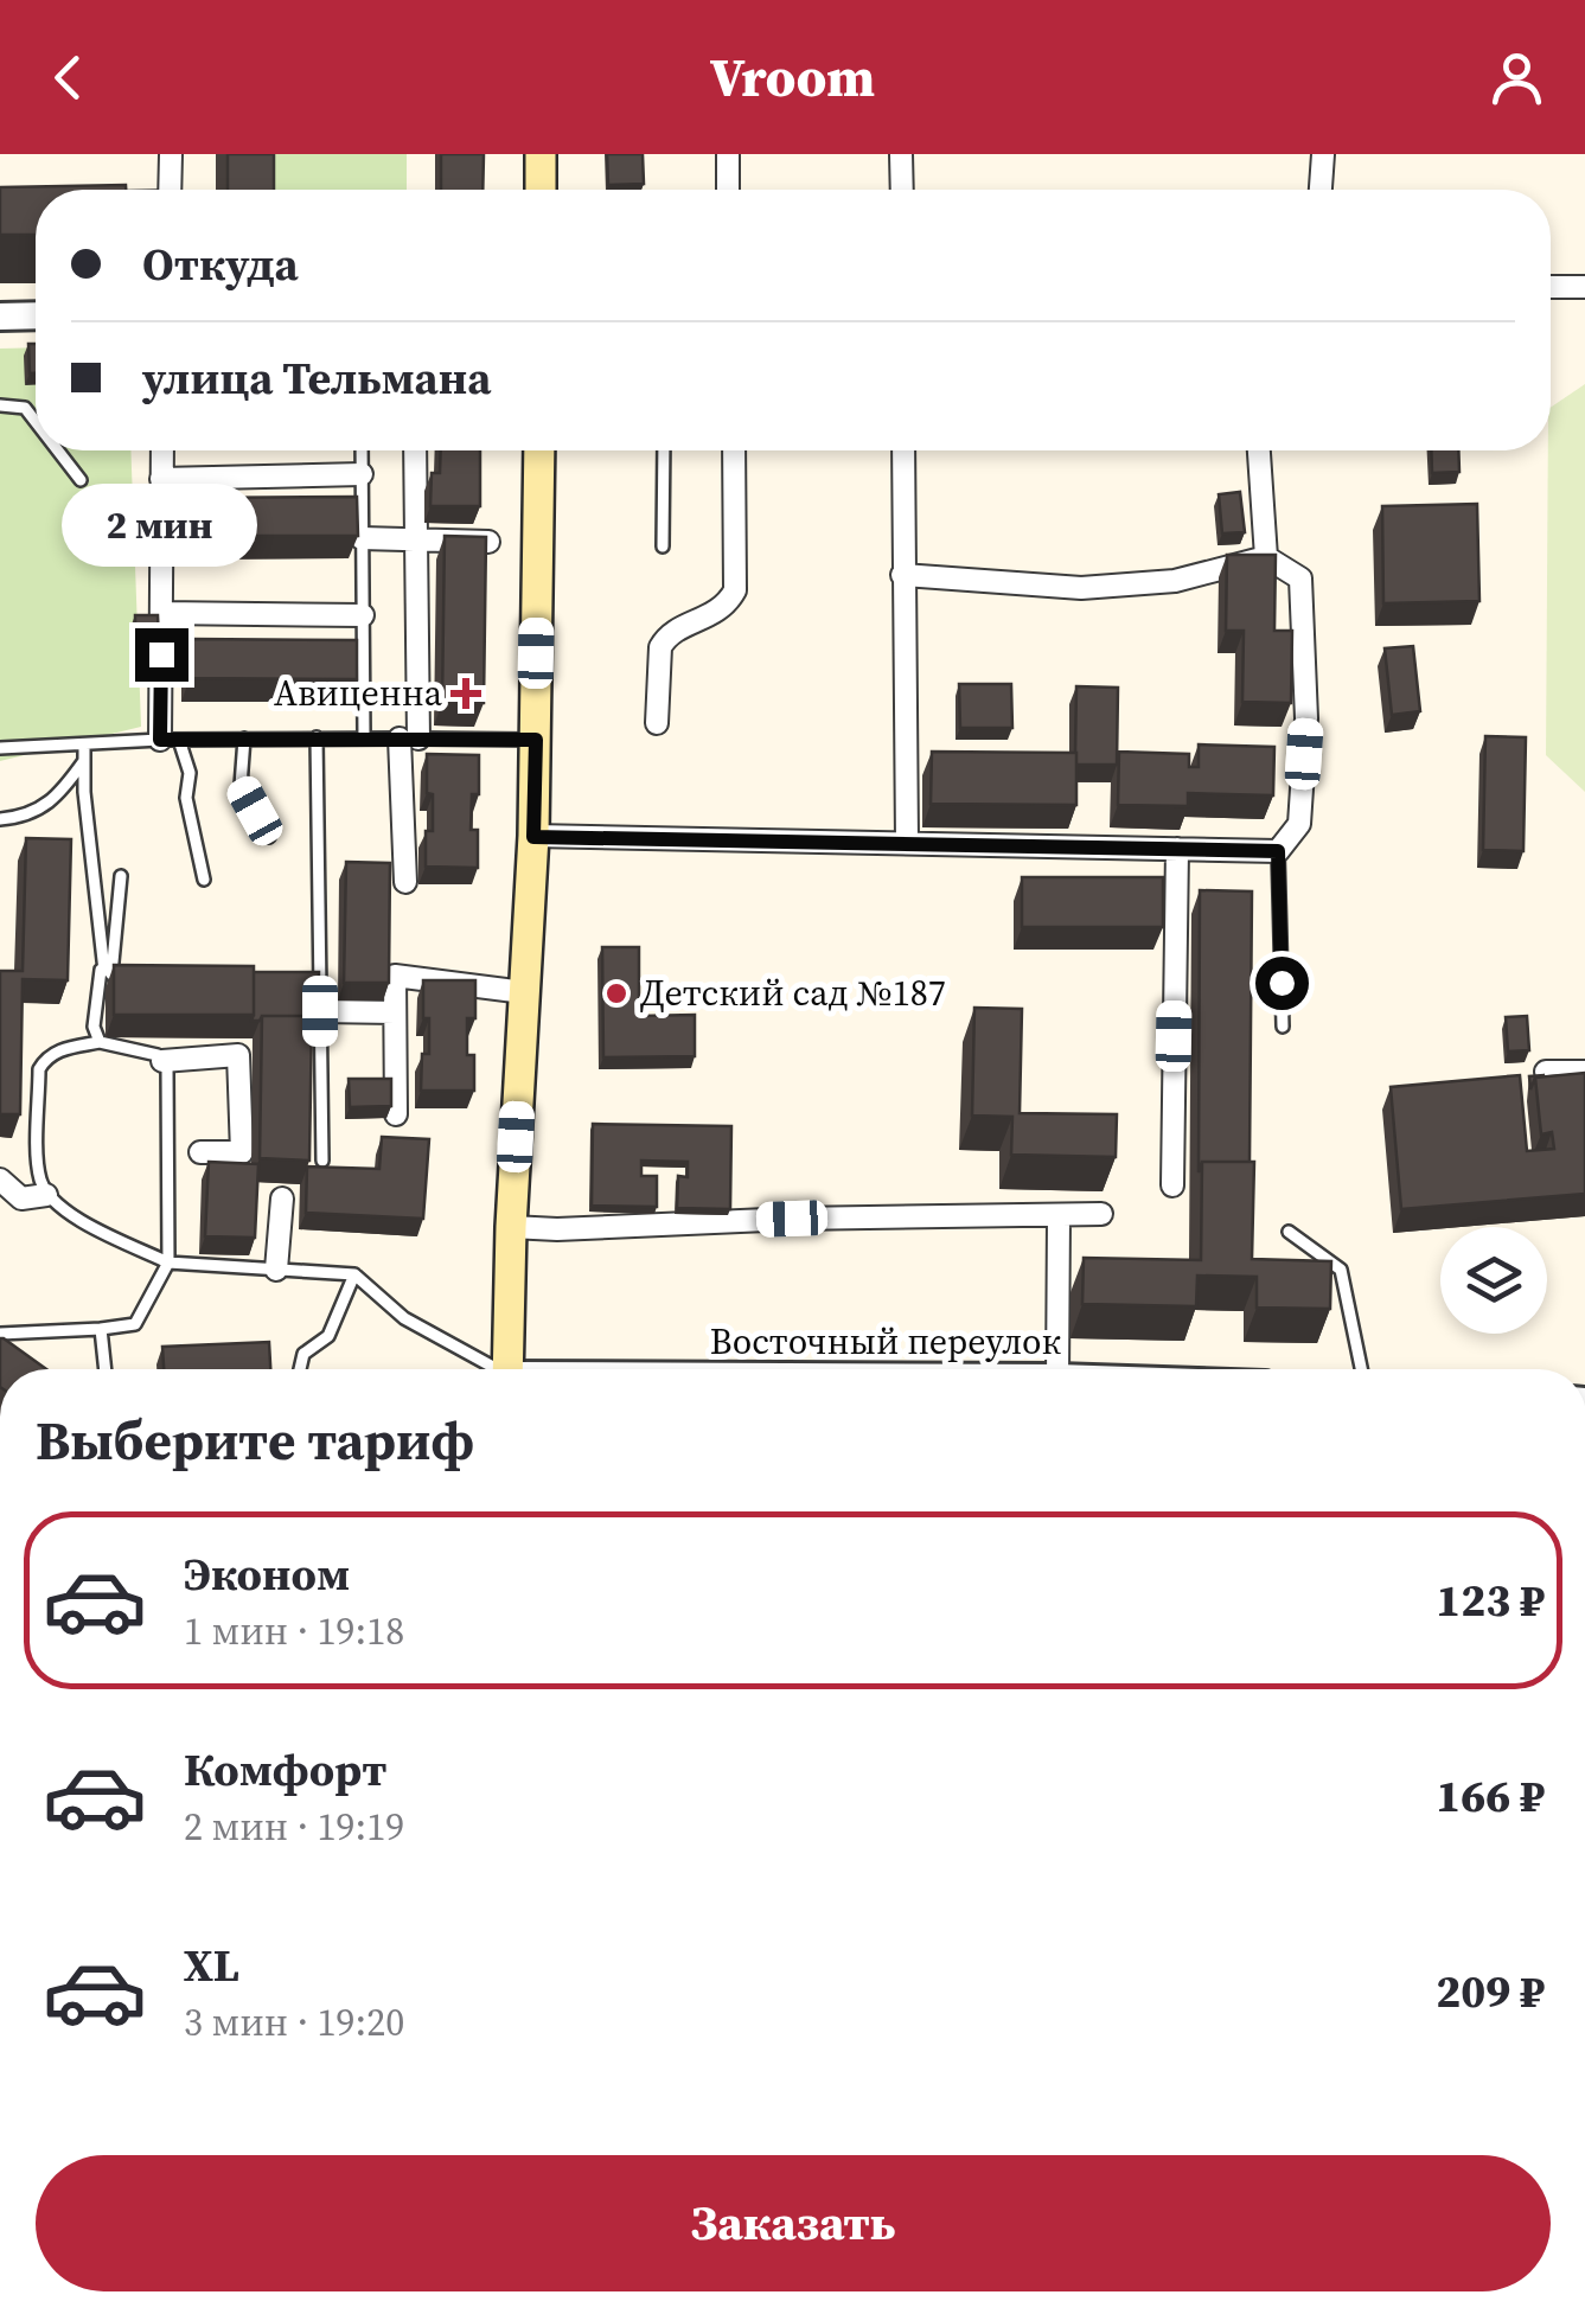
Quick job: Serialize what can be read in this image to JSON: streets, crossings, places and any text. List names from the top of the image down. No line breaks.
{"places":{"health":["Авиценна"],"other":["Детский сад №187"]},"page":{"header":"Vroom","banner":["Откуда","улица Тельмана"],"bubble":"2 мин","heading":"Выберите тариф","list":[{"name":"Эконом","note":"1 мин · 19:18","value":"123 ₽"},{"name":"Комфорт","note":"2 мин · 19:19","value":"166 ₽"},{"name":"XL","note":"3 мин · 19:20","value":"209 ₽"}],"buttons":"Заказать"}}
